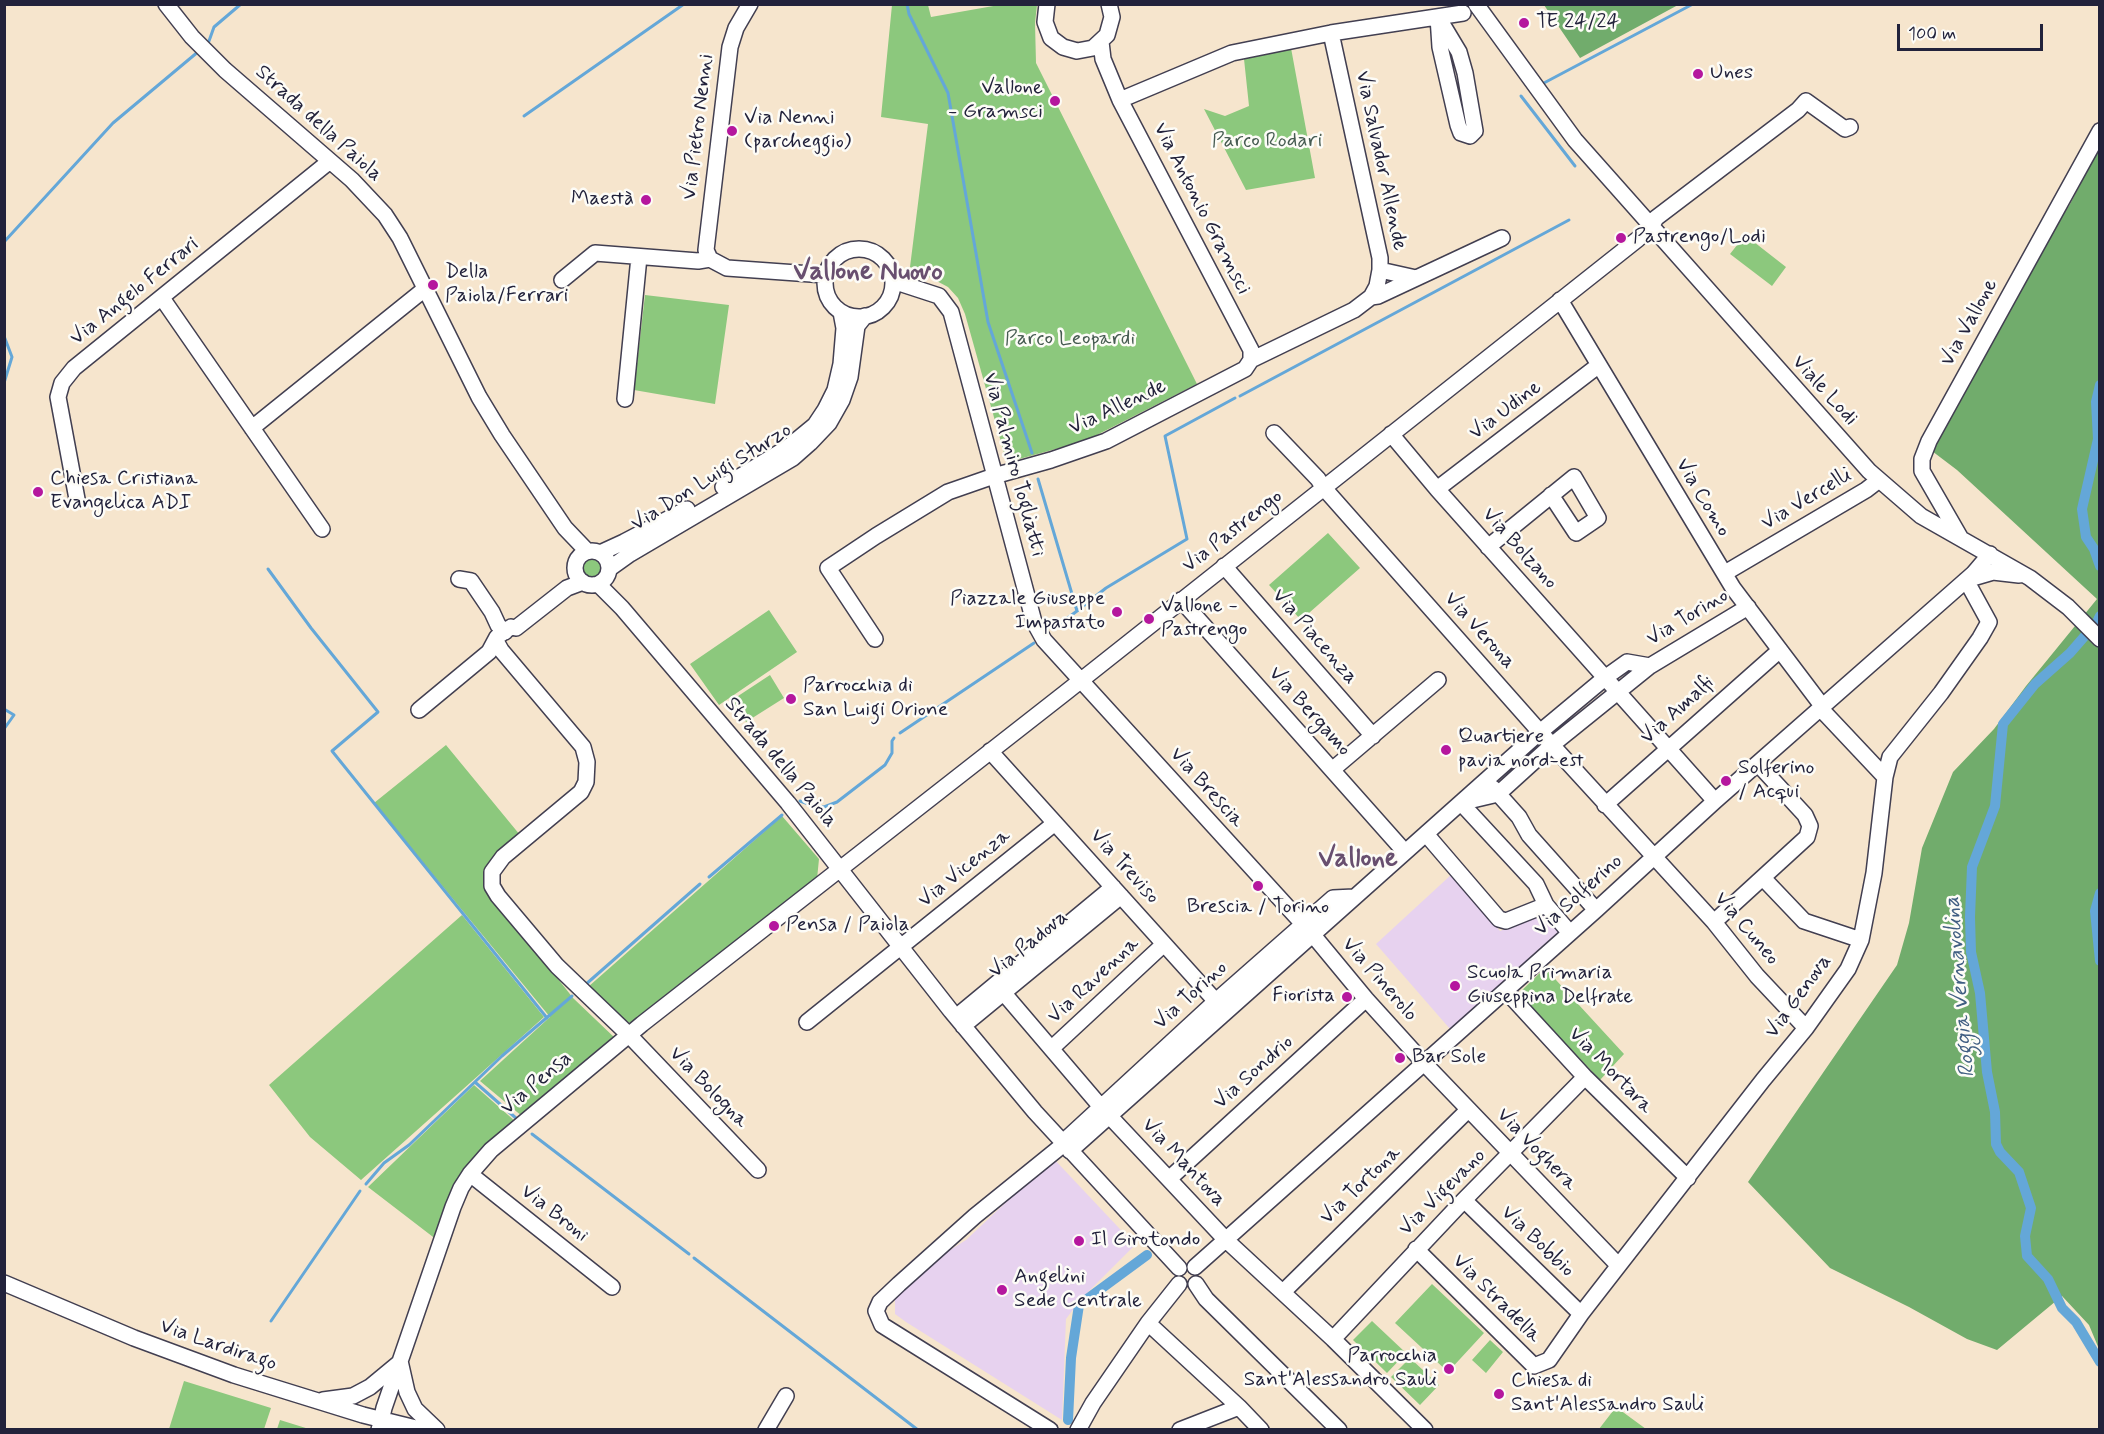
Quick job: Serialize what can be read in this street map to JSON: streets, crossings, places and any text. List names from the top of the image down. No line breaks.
{"streets":{"street":["Strada della Paiola","Via Pietro Nenni","Via Salvador Allende","Via Antonio Gramsci","Via Angelo Ferrari","Via Vallone","Viale Lodi","Via Allende","Via Udine","Via Palmiro Togliatti","Via Don Luigi Sturzo","Via Como","Via Vercelli","Via Pastrengo","Via Bolzano","Via Torino","Via Verona","Via Piacenza","Via Amalfi","Via Bergamo","Via Brescia","Via Treviso","Via Vicenza","Via Solferino","Via Cuneo","Via Padova","Via Pinerolo","Via Ravenna","Via Genova","Via Mortara","Via Sondrio","Via Pensa","Via Bologna","Via Voghera","Via Mantova","Via Tortona","Via Vigevano","Via Broni","Via Bobbio","Via Stradella","Via Lardirago"]},"crossings":[["Strada della Paiola","Via Angelo Ferrari"],["Strada della Paiola","Via Don Luigi Sturzo"],["Strada della Paiola","Via Pastrengo"],["Strada della Paiola","Via Torino"],["Strada della Paiola","Via Vicenza"],["Strada della Paiola","Via Solferino"],["Strada della Paiola","Via Padova"],["Strada della Paiola","Via Pensa"],["Via Salvador Allende","Via Antonio Gramsci"],["Via Salvador Allende","Via Allende"],["Via Antonio Gramsci","Via Allende"],["Via Vallone","Viale Lodi"],["Viale Lodi","Via Vercelli"],["Viale Lodi","Via Pastrengo"],["Viale Lodi","Via Solferino"],["Via Allende","Via Palmiro Togliatti"],["Via Udine","Via Como"],["Via Udine","Via Bolzano"],["Via Palmiro Togliatti","Via Don Luigi Sturzo"],["Via Palmiro Togliatti","Via Pastrengo"],["Via Palmiro Togliatti","Via Brescia"],["Via Don Luigi Sturzo","Via Bologna"],["Via Como","Via Vercelli"],["Via Como","Via Pastrengo"],["Via Como","Via Torino"],["Via Como","Via Amalfi"],["Via Como","Via Solferino"],["Via Como","Via Genova"],["Via Pastrengo","Via Bolzano"],["Via Pastrengo","Via Verona"],["Via Pastrengo","Via Piacenza"],["Via Pastrengo","Via Bergamo"],["Via Pastrengo","Via Brescia"],["Via Pastrengo","Via Treviso"],["Via Pastrengo","Via Pensa"],["Via Bolzano","Via Torino"],["Via Bolzano","Via Amalfi"],["Via Bolzano","Via Solferino"],["Via Torino","Via Verona"],["Via Torino","Via Bergamo"],["Via Torino","Via Brescia"],["Via Torino","Via Treviso"],["Via Torino","Via Pinerolo"],["Via Torino","Via Mantova"],["Via Verona","Via Amalfi"],["Via Verona","Via Solferino"],["Via Verona","Via Cuneo"],["Via Brescia","Via Pinerolo"],["Via Treviso","Via Vicenza"],["Via Treviso","Via Padova"],["Via Treviso","Via Ravenna"],["Via Solferino","Via Cuneo"],["Via Solferino","Via Pinerolo"],["Via Solferino","Via Genova"],["Via Solferino","Via Mortara"],["Via Solferino","Via Voghera"],["Via Solferino","Via Mantova"],["Via Cuneo","Via Genova"],["Via Padova","Via Mantova"],["Via Pinerolo","Via Sondrio"],["Via Pinerolo","Via Voghera"],["Via Ravenna","Via Mantova"],["Via Genova","Via Mortara"],["Via Genova","Via Voghera"],["Via Genova","Via Bobbio"],["Via Genova","Via Stradella"],["Via Mortara","Via Vigevano"],["Via Sondrio","Via Mantova"],["Via Pensa","Via Bologna"],["Via Pensa","Via Broni"],["Via Pensa","Via Lardirago"],["Via Voghera","Via Tortona"],["Via Voghera","Via Vigevano"],["Via Mantova","Via Tortona"],["Via Mantova","Via Vigevano"],["Via Vigevano","Via Bobbio"],["Via Vigevano","Via Stradella"]],"districts":["Vallone Nuovo","Vallone"],"water":["Roggia Vernavolina"],"parks":["Parco Rodari","Parco Leopardi"],"places":["TE 24/24","Unes","Vallone - Gramsci","Via Nenni (parcheggio)","Maestà","Pastrengo/Lodi","Della Paiola/Ferrari","Chiesa Cristiana Evangelica ADI","Piazzale Giuseppe Impastato","Vallone - Pastrengo","Parrocchia di San Luigi Orione","Quartiere pavia nord-est","Solferino / Acqui","Brescia / Torino","Pensa / Paiola","Scuola Primaria Giuseppina Delfrate","Fiorista","Bar Sole","Il Girotondo","Angelini Sede Centrale","Parrocchia Sant'Alessandro Sauli","Chiesa di Sant'Alessandro Sauli"],"scale_bar":"100 m"}
